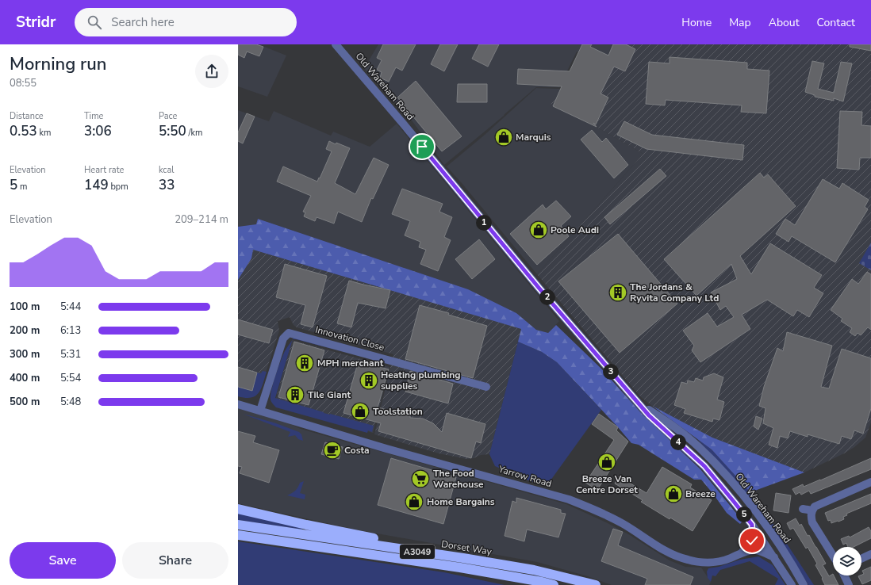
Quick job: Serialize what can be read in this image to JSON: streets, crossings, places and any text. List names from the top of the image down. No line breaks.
{"streets":{"highway":["Dorset Way","A3049"],"street":["Old Wareham Road","Innovation Close","Yarrow Road"]},"crossings":[["Old Wareham Road","Yarrow Road"],["Innovation Close","Yarrow Road"]],"places":{"shop":["Marquis","Poole Audi","Toolstation","Breeze Van Centre Dorset","Breeze","Home Bargains"],"building":["The Jordans & Ryvita Company Ltd","MPH merchant","Heating plumbing supplies","Tile Giant"],"cafe":["Costa"],"supermarket":["The Food Warehouse"]},"page":{"header":"Stridr","search":"Search here","nav":["Home","Map","About","Contact"],"heading":["Morning run","08:55"],"stats":[["Distance","0.53 km"],["Time","3:06"],["Pace","5:50 /km"],["Elevation","5 m"],["Heart rate","149 bpm"],["kcal","33"]],"chart":["Elevation","209–214 m"],"pins":["1","2","3","4","5"],"list":[{"name":"100 m","note":"5:44"},{"name":"200 m","note":"6:13"},{"name":"300 m","note":"5:31"},{"name":"400 m","note":"5:54"},{"name":"500 m","note":"5:48"}],"buttons":["Save","Share"]}}
